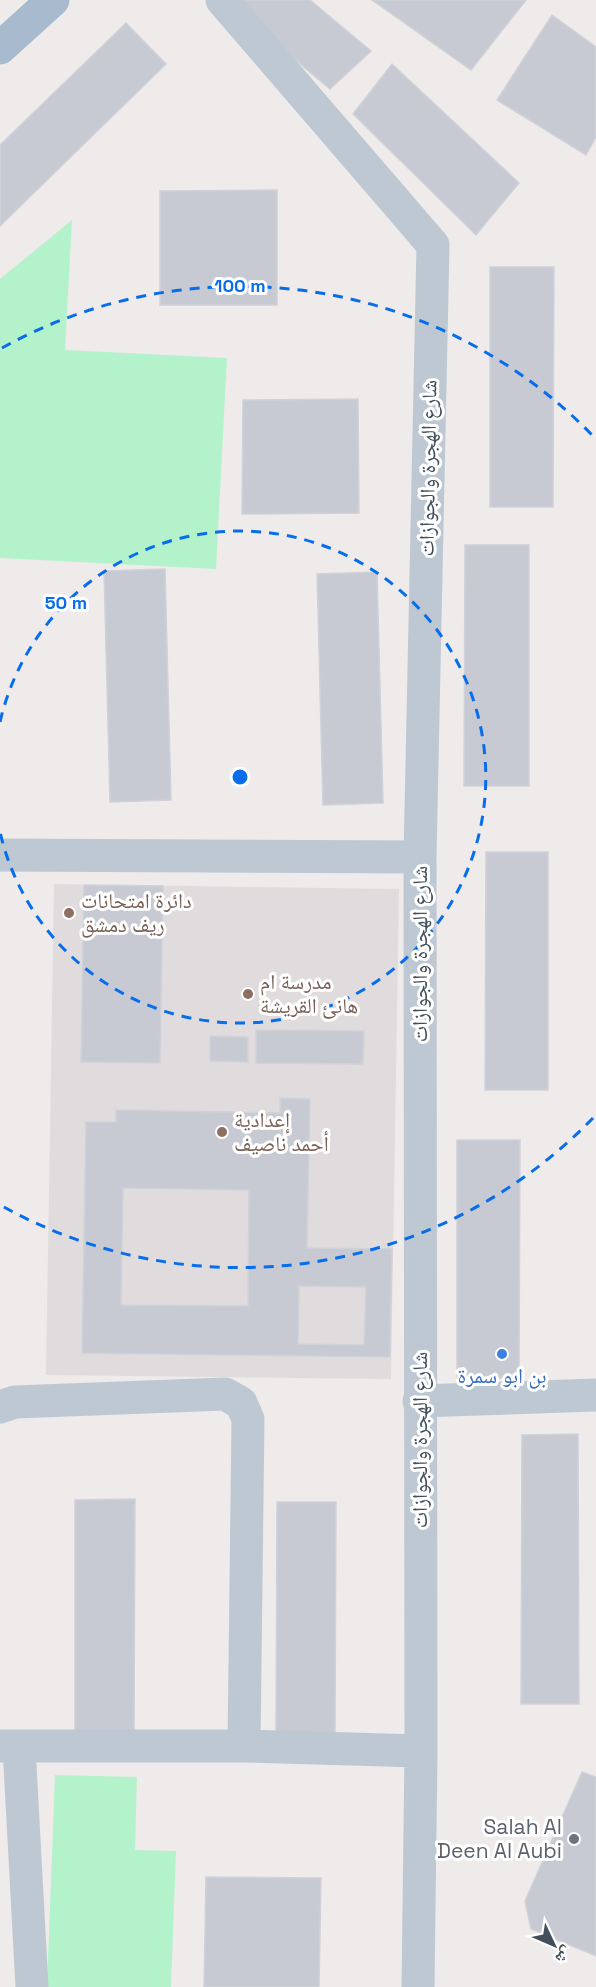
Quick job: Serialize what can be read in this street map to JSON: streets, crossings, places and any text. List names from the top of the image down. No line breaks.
{"streets":{"street":["شارع الهجرة والجوازات"]},"places":["دائرة امتحانات ريف دمشق","مدرسة ام هانئ القريشة","إعدادية أحمد ناصيف","بن ابو سمرة","Salah Al Deen Al Aubi"],"north":"bottom right","rings":["100 m","50 m"]}
